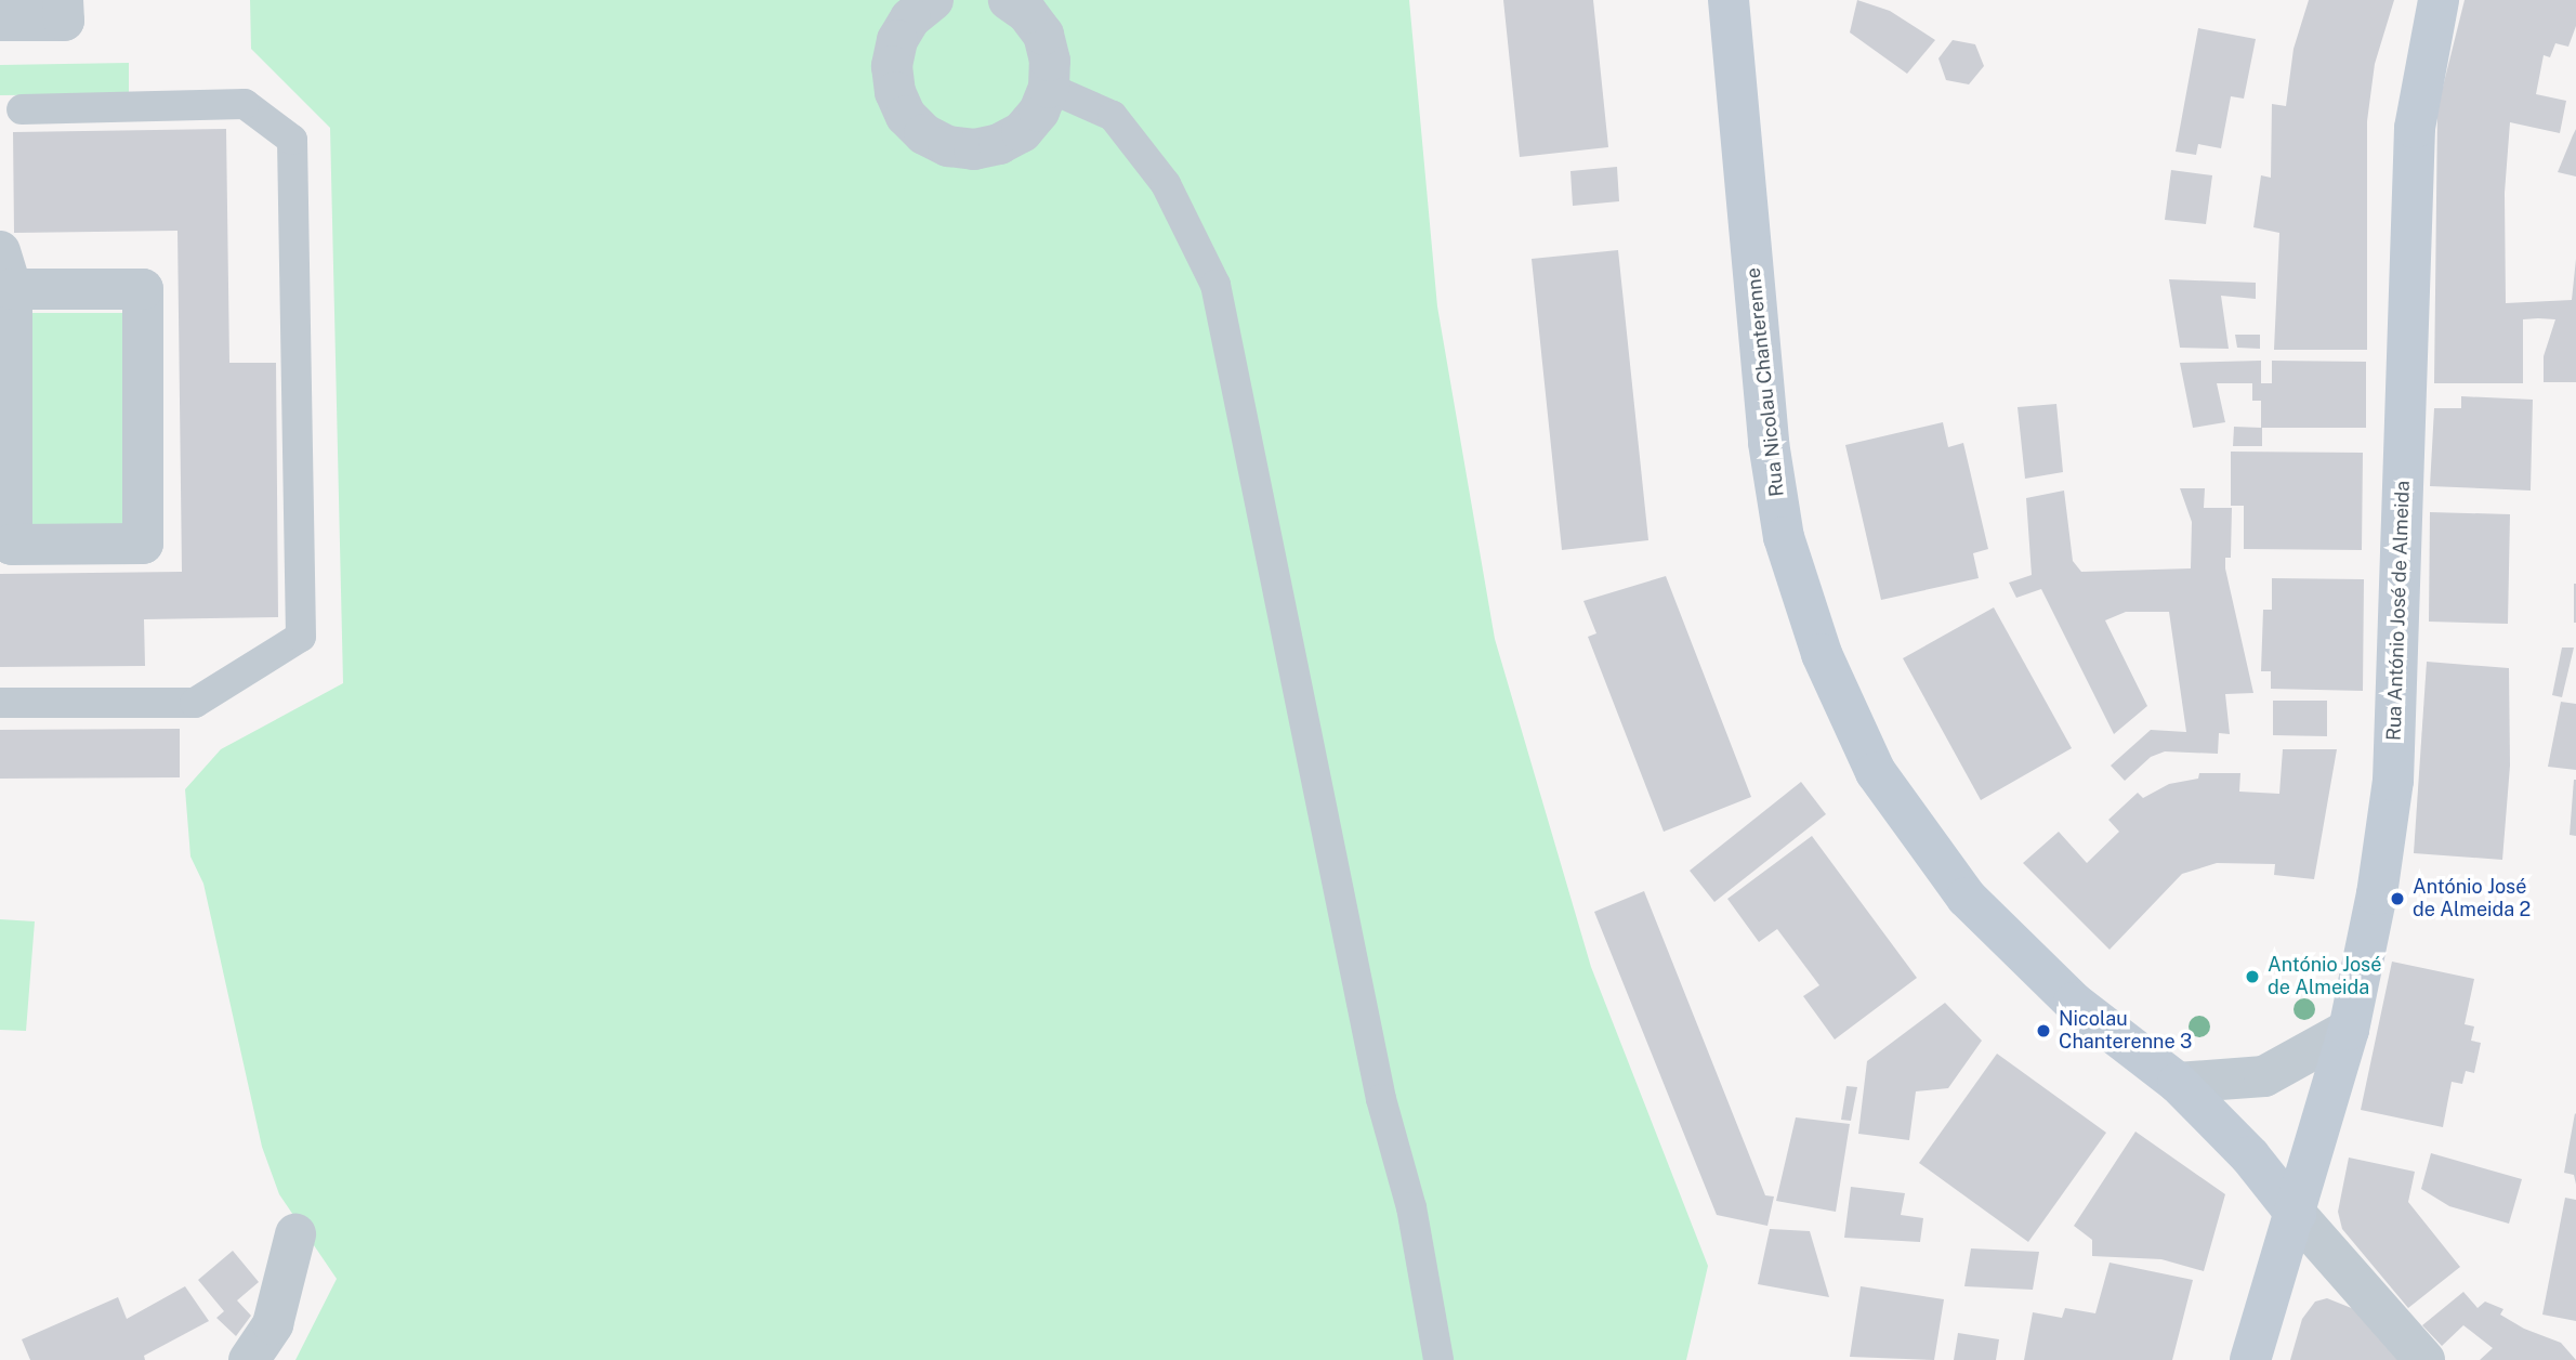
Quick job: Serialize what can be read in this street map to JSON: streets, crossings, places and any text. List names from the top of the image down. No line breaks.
{"streets":{"street":["Rua Nicolau Chanterenne","Rua António José de Almeida"]},"crossings":[["Rua Nicolau Chanterenne","Rua António José de Almeida"]],"places":["António José de Almeida 2","António José de Almeida","Nicolau Chanterenne 3"]}
